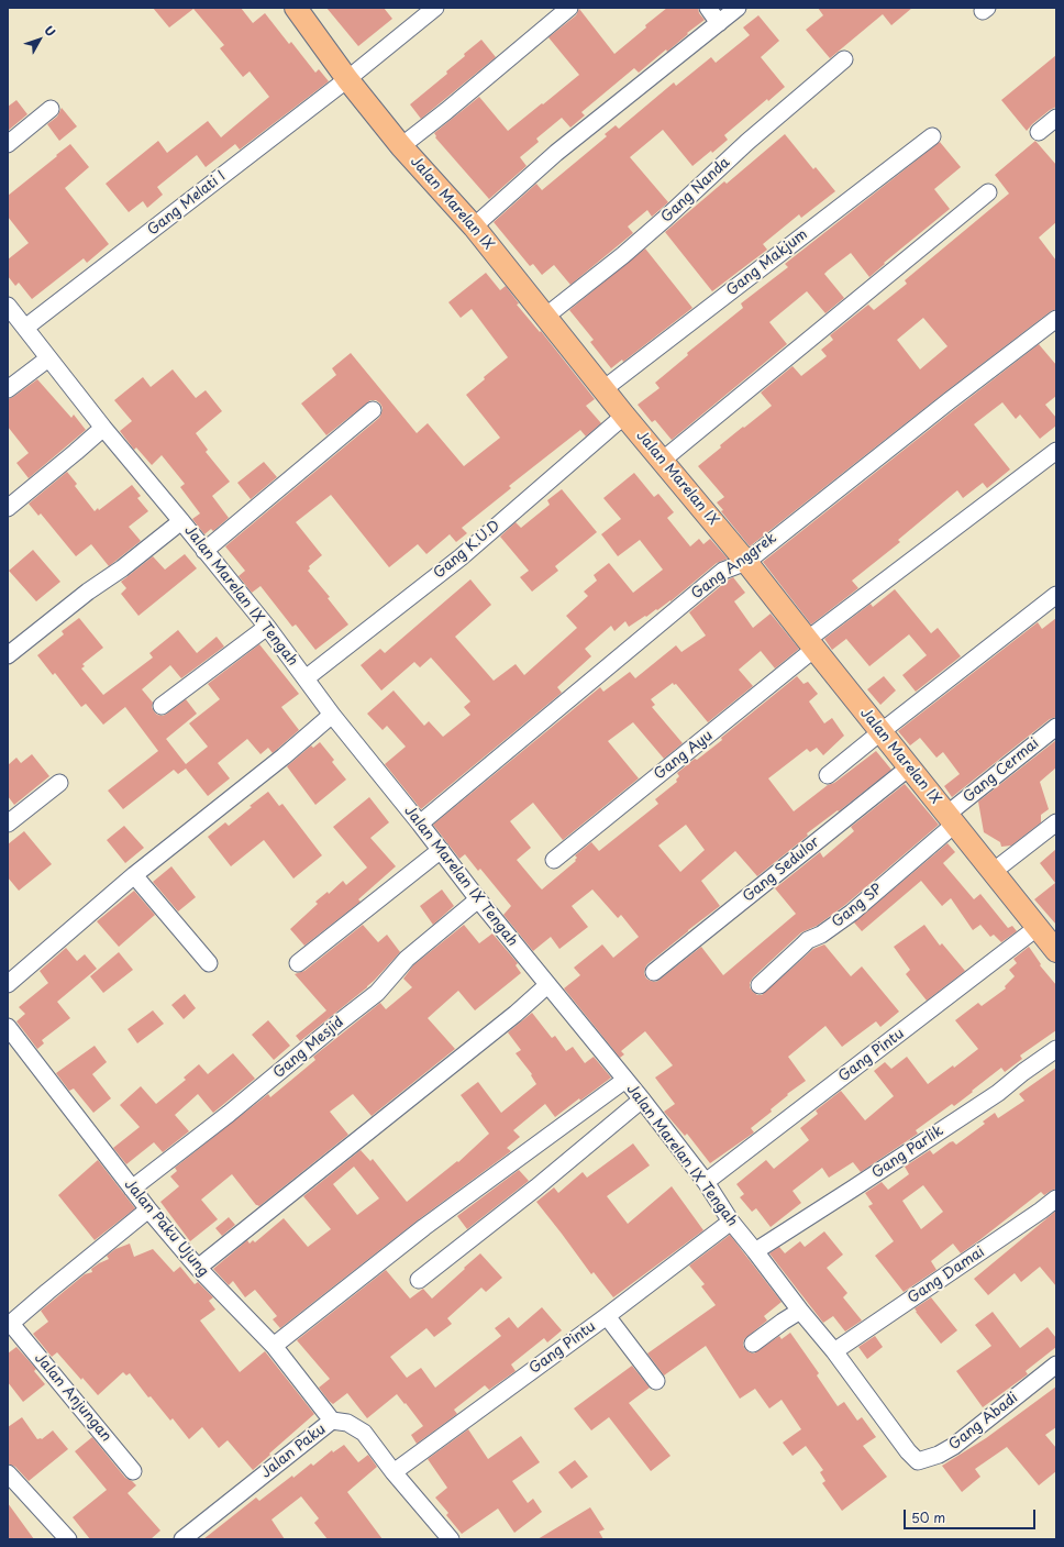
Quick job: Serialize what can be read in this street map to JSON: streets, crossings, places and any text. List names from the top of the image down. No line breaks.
{"streets":{"main road":["Jalan Marelan IX"],"street":["Gang Nanda","Gang Melati I","Gang Makjum","Gang K.U.D","Gang Anggrek","Jalan Marelan IX Tengah","Gang Ayu","Gang Cermai","Gang Sedulor","Gang SP","Gang Mesjid","Gang Pintu","Gang Parlik","Jalan Paku Ujung","Gang Damai","Jalan Anjungan","Gang Abadi","Jalan Paku"]},"crossings":[["Gang Nanda","Jalan Marelan IX"],["Gang Melati I","Jalan Marelan IX"],["Gang Melati I","Jalan Marelan IX Tengah"],["Jalan Marelan IX","Gang Makjum"],["Jalan Marelan IX","Gang K.U.D"],["Jalan Marelan IX","Gang Anggrek"],["Jalan Marelan IX","Gang Ayu"],["Jalan Marelan IX","Gang Cermai"],["Jalan Marelan IX","Gang Sedulor"],["Jalan Marelan IX","Gang SP"],["Jalan Marelan IX","Gang Pintu"],["Gang K.U.D","Jalan Marelan IX Tengah"],["Gang Anggrek","Jalan Marelan IX Tengah"],["Jalan Marelan IX Tengah","Gang Mesjid"],["Jalan Marelan IX Tengah","Gang Pintu"],["Jalan Marelan IX Tengah","Gang Parlik"],["Jalan Marelan IX Tengah","Gang Damai"],["Jalan Marelan IX Tengah","Gang Abadi"],["Gang Cermai","Gang SP"],["Gang Mesjid","Jalan Paku Ujung"],["Gang Pintu","Jalan Paku"],["Jalan Paku Ujung","Jalan Paku"]],"scale_bar":"50 m","north":"top right"}
